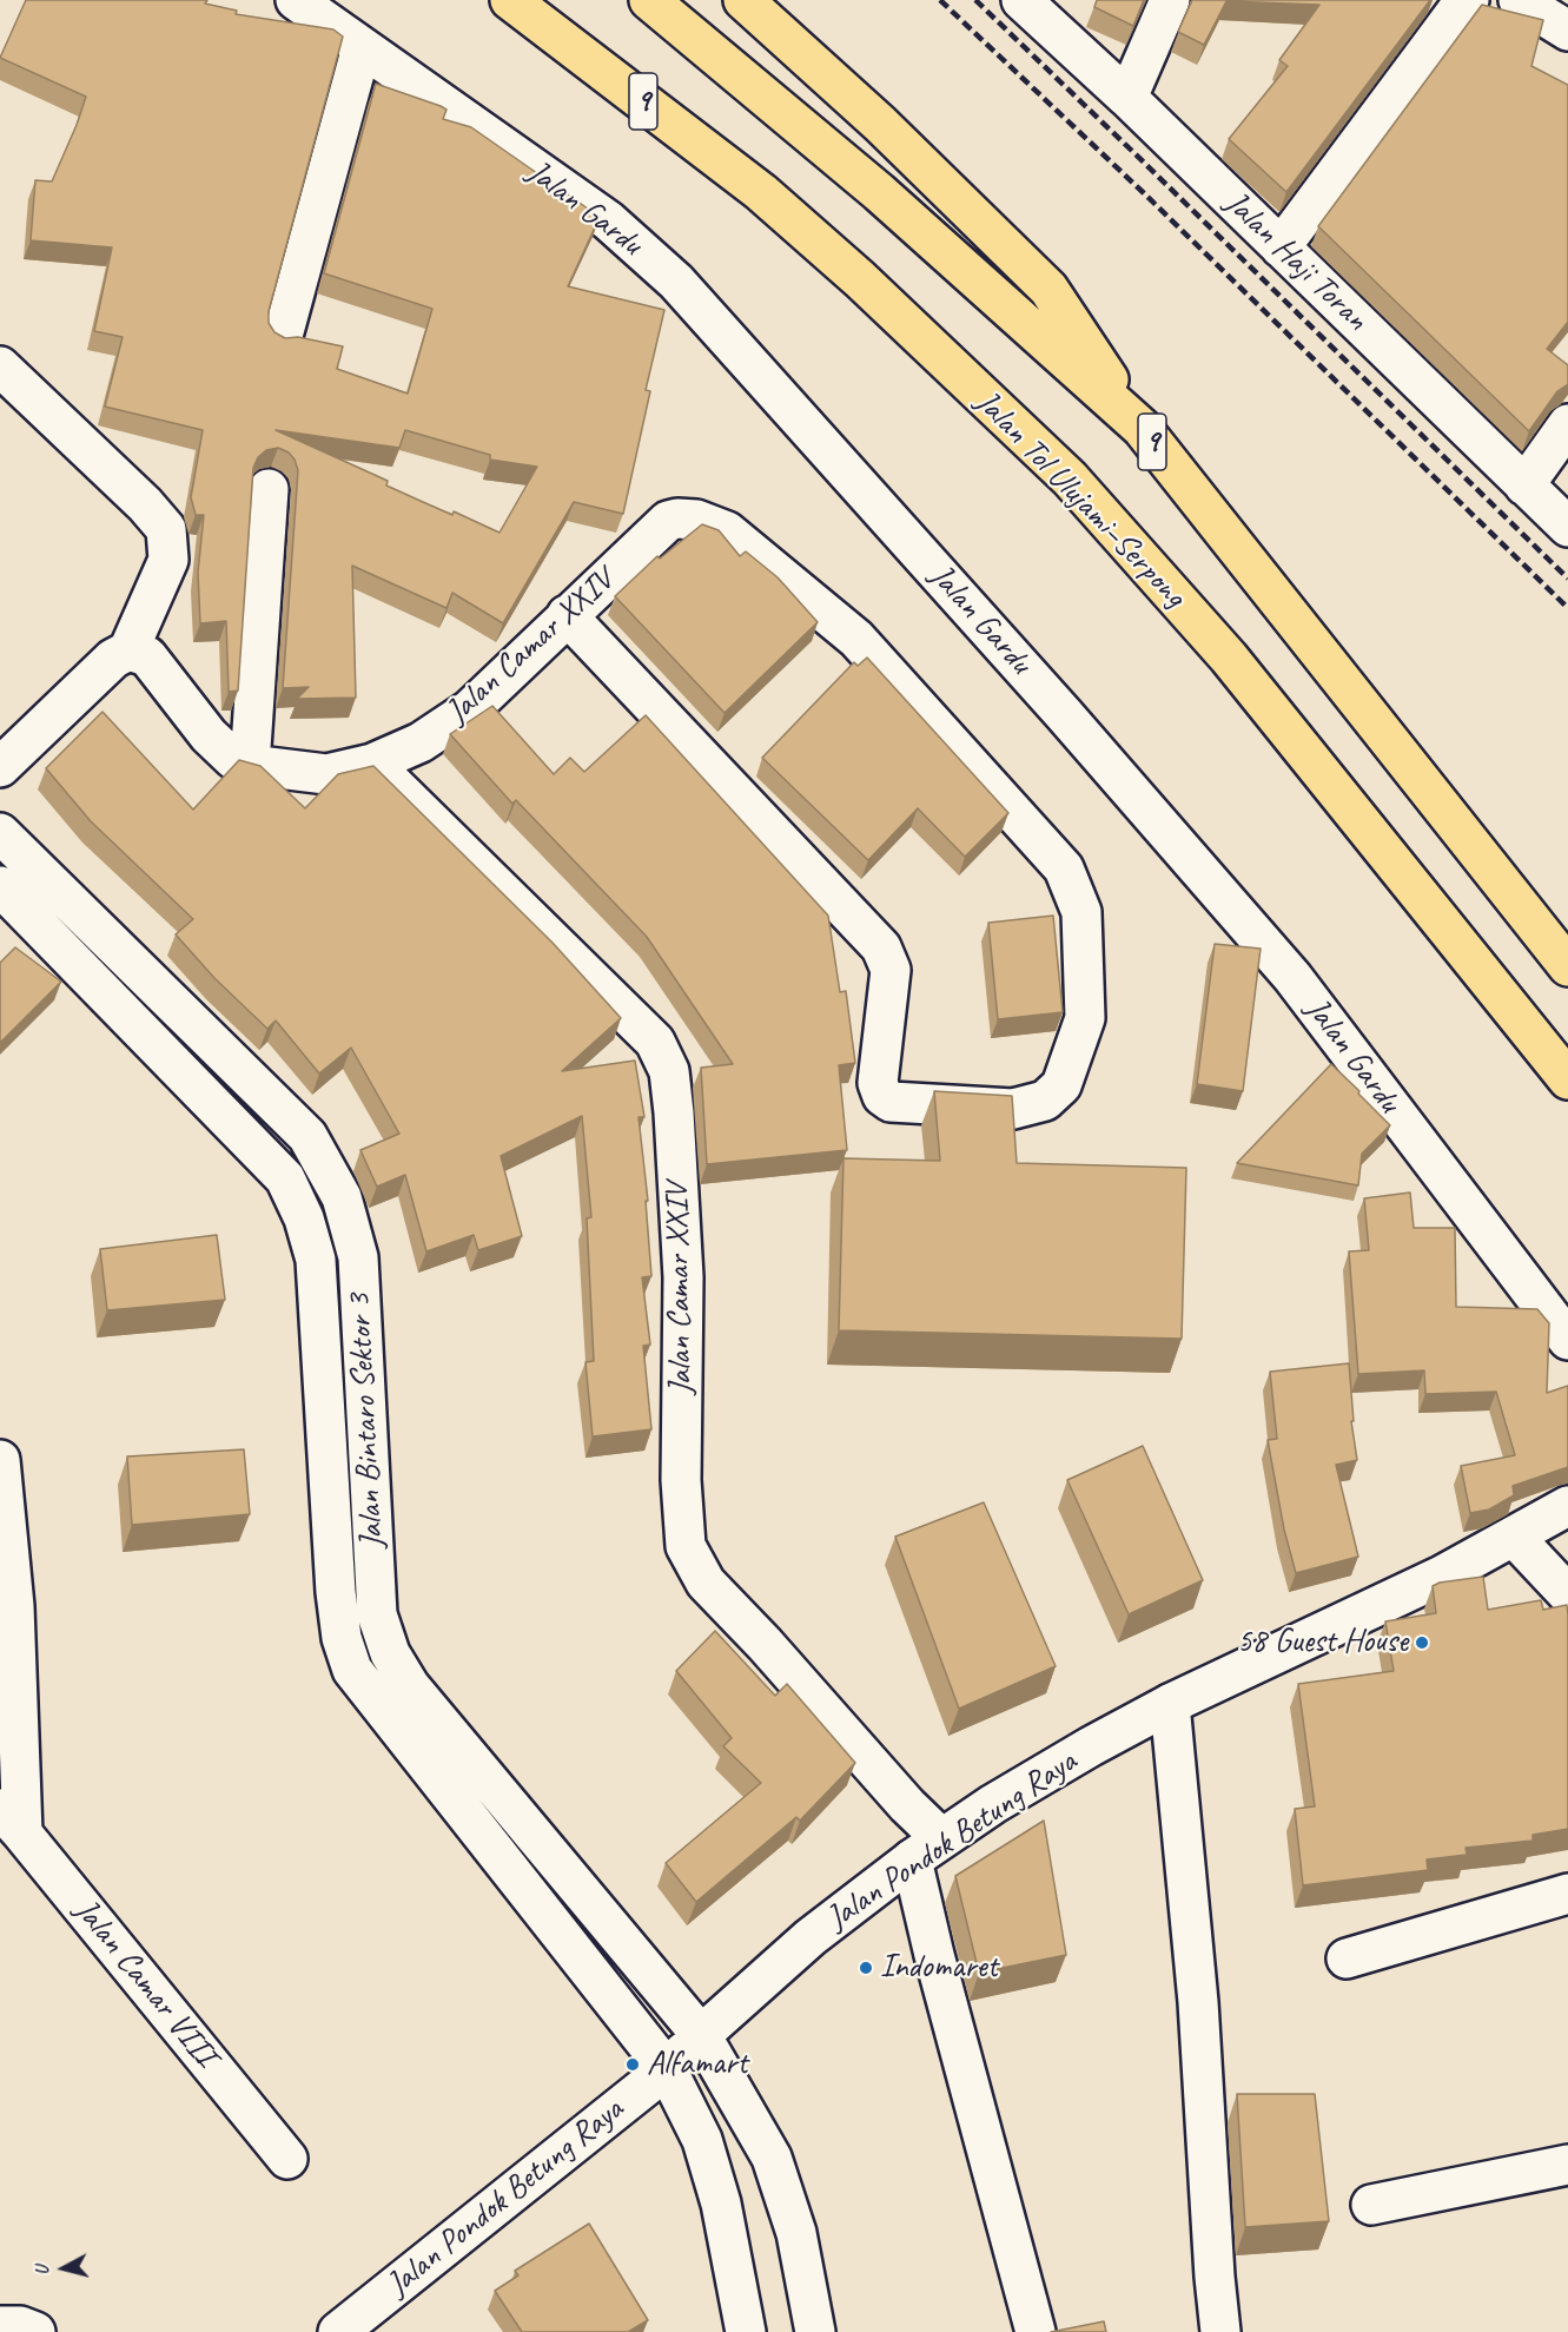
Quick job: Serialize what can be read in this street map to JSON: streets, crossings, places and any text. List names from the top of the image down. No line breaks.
{"streets":{"highway":["9","Jalan Tol Ulujami–Serpong"],"street":["Jalan Gardu","Jalan Haji Toran","Jalan Camar XXIV","Jalan Bintaro Sektor 3","Jalan Pondok Betung Raya","Jalan Camar VIII"]},"crossings":[["Jalan Camar XXIV","Jalan Pondok Betung Raya"],["Jalan Bintaro Sektor 3","Jalan Pondok Betung Raya"]],"places":["58 Guest House","Indomaret","Alfamart"],"north":"left"}
